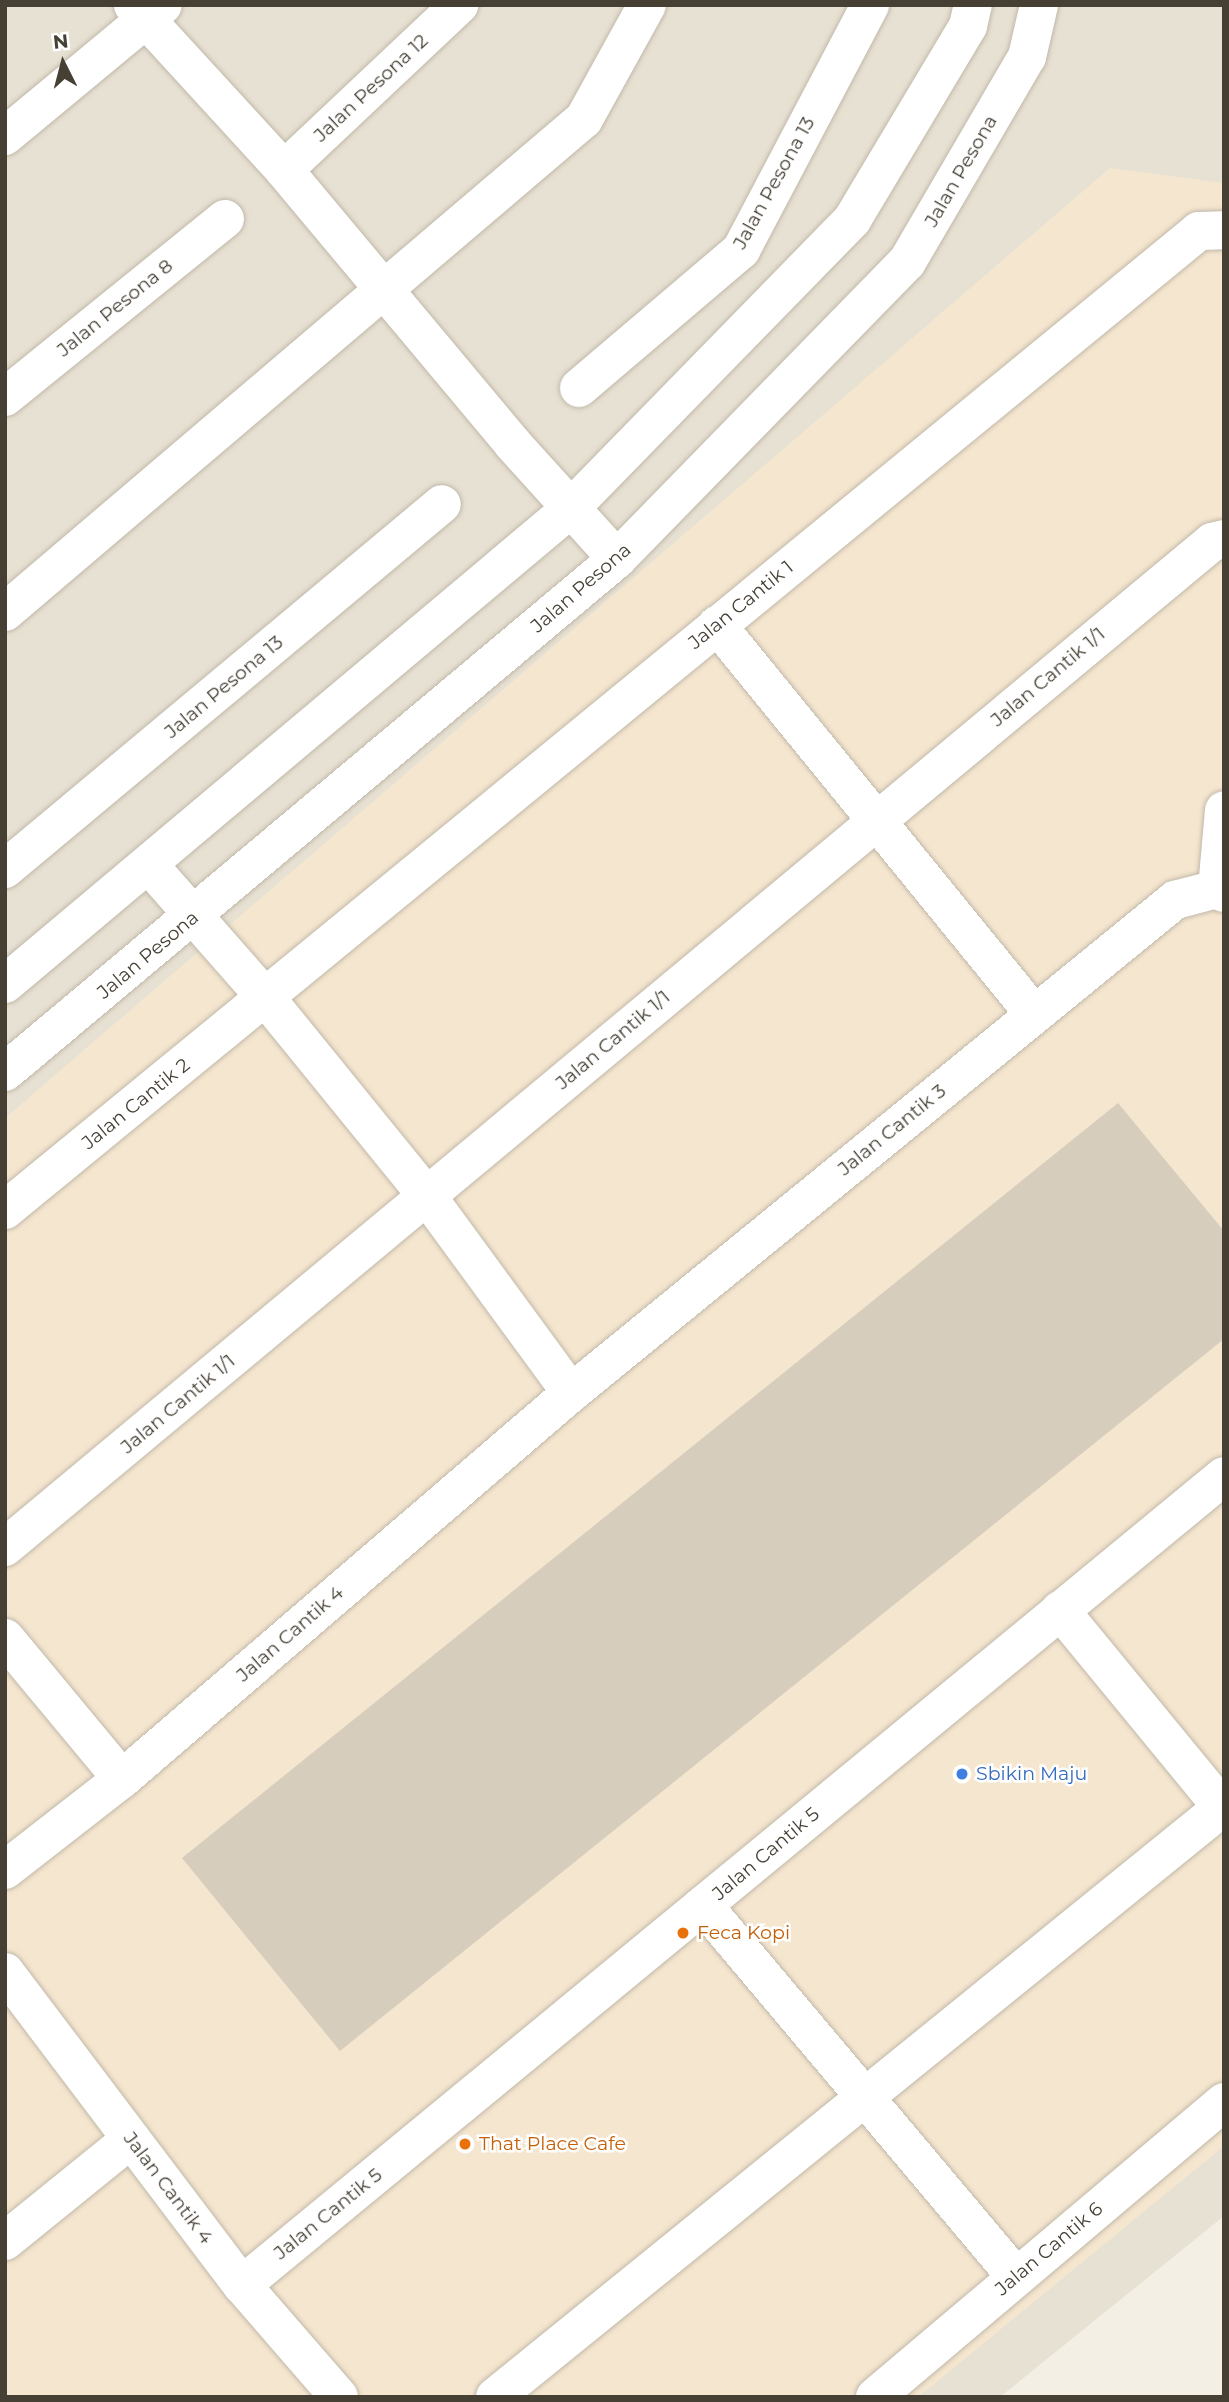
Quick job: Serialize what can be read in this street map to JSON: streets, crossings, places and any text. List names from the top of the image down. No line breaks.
{"streets":{"street":["Jalan Pesona 12","Jalan Pesona","Jalan Pesona 13","Jalan Pesona 8","Jalan Cantik 1","Jalan Cantik 1/1","Jalan Cantik 2","Jalan Cantik 3","Jalan Cantik 4","Jalan Cantik 5","Jalan Cantik 6"]},"crossings":[["Jalan Cantik 1","Jalan Cantik 2"],["Jalan Cantik 3","Jalan Cantik 4"],["Jalan Cantik 4","Jalan Cantik 5"]],"places":["Sbikin Maju","Feca Kopi","That Place Cafe"],"north":"top"}
